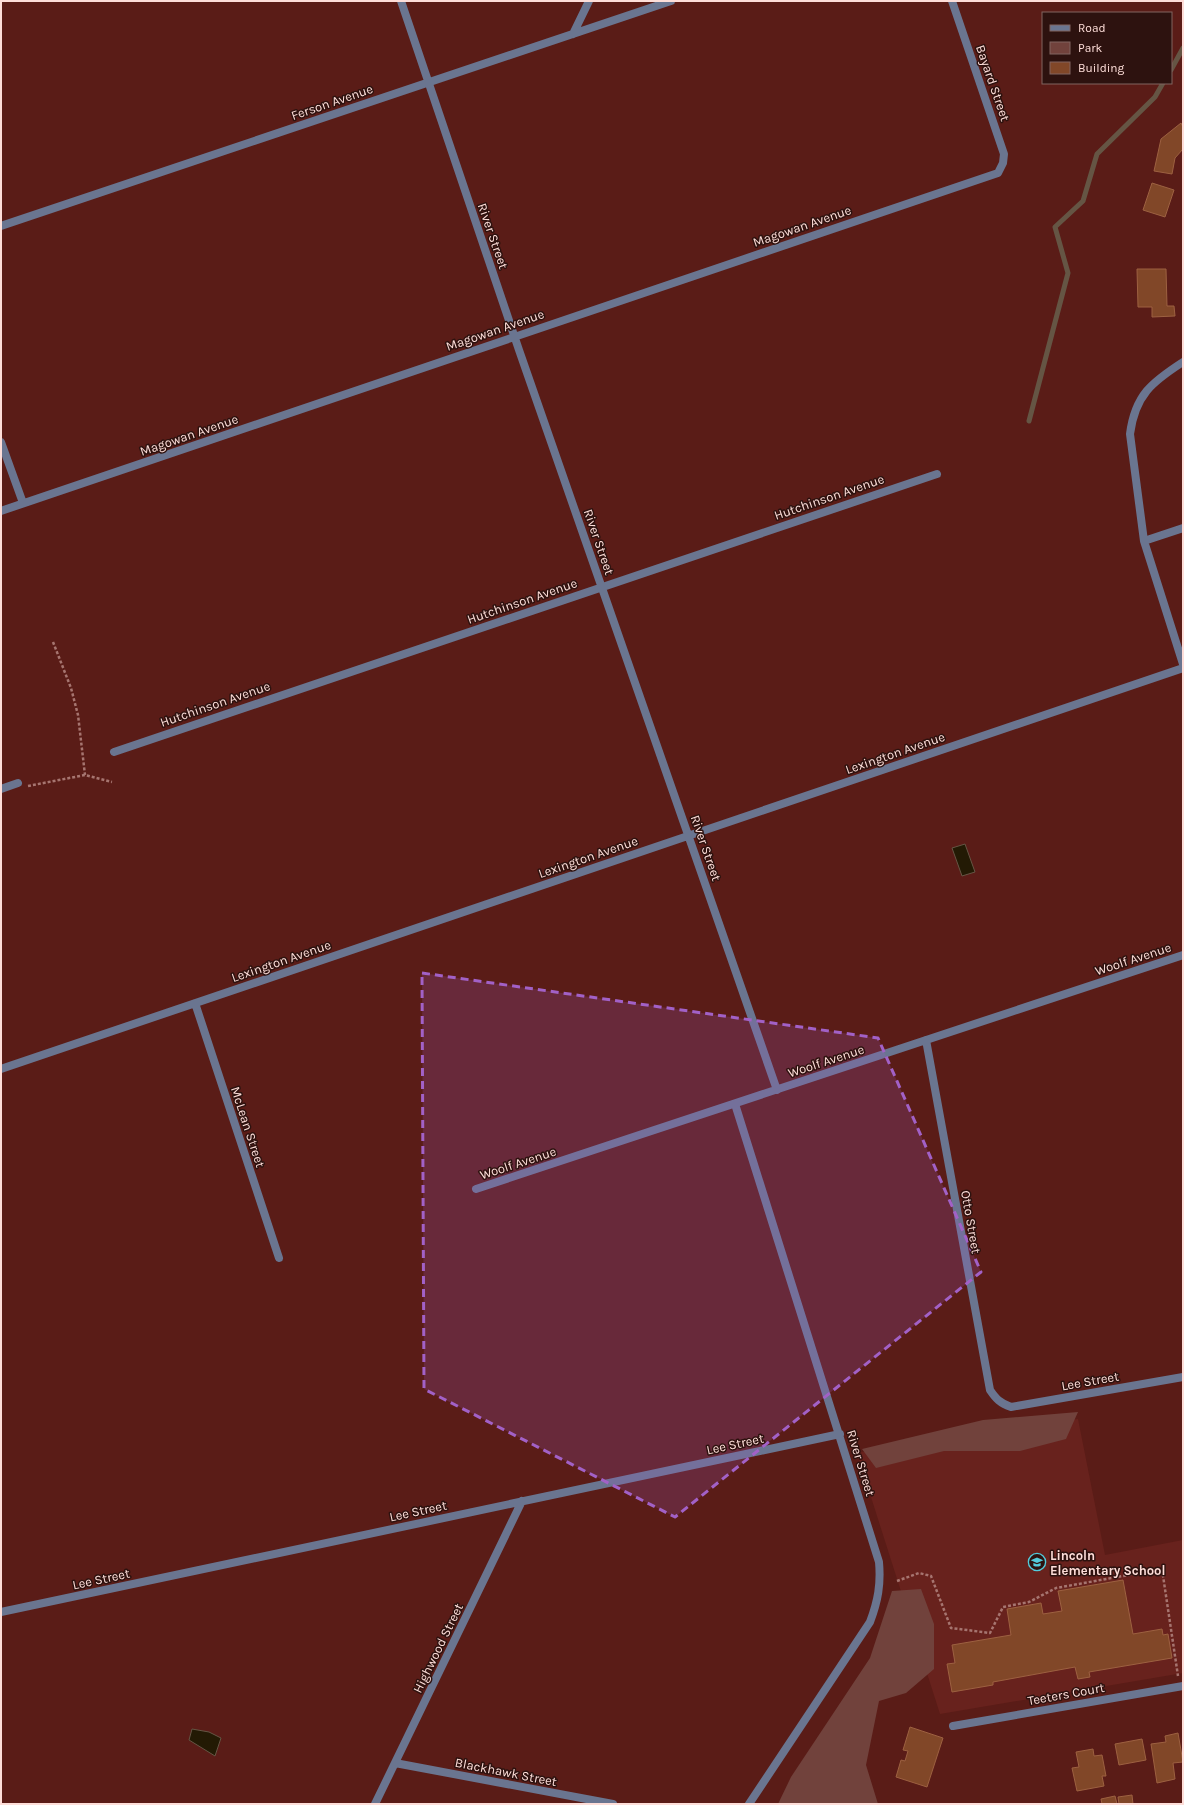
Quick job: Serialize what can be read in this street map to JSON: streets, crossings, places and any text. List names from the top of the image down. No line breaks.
{"streets":{"street":["Bayard Street","Ferson Avenue","Magowan Avenue","River Street","Hutchinson Avenue","Lexington Avenue","Woolf Avenue","McLean Street","Otto Street","Lee Street","Highwood Street","Teeters Court","Blackhawk Street"]},"crossings":[["Bayard Street","Magowan Avenue"],["Ferson Avenue","River Street"],["Magowan Avenue","River Street"],["River Street","Hutchinson Avenue"],["River Street","Lexington Avenue"],["River Street","Woolf Avenue"],["River Street","Lee Street"],["Lexington Avenue","McLean Street"],["Woolf Avenue","Otto Street"],["Otto Street","Lee Street"],["Lee Street","Highwood Street"],["Highwood Street","Blackhawk Street"]],"places":{"school or university":["Lincoln Elementary School"]},"legend":["Road","Park","Building"]}
